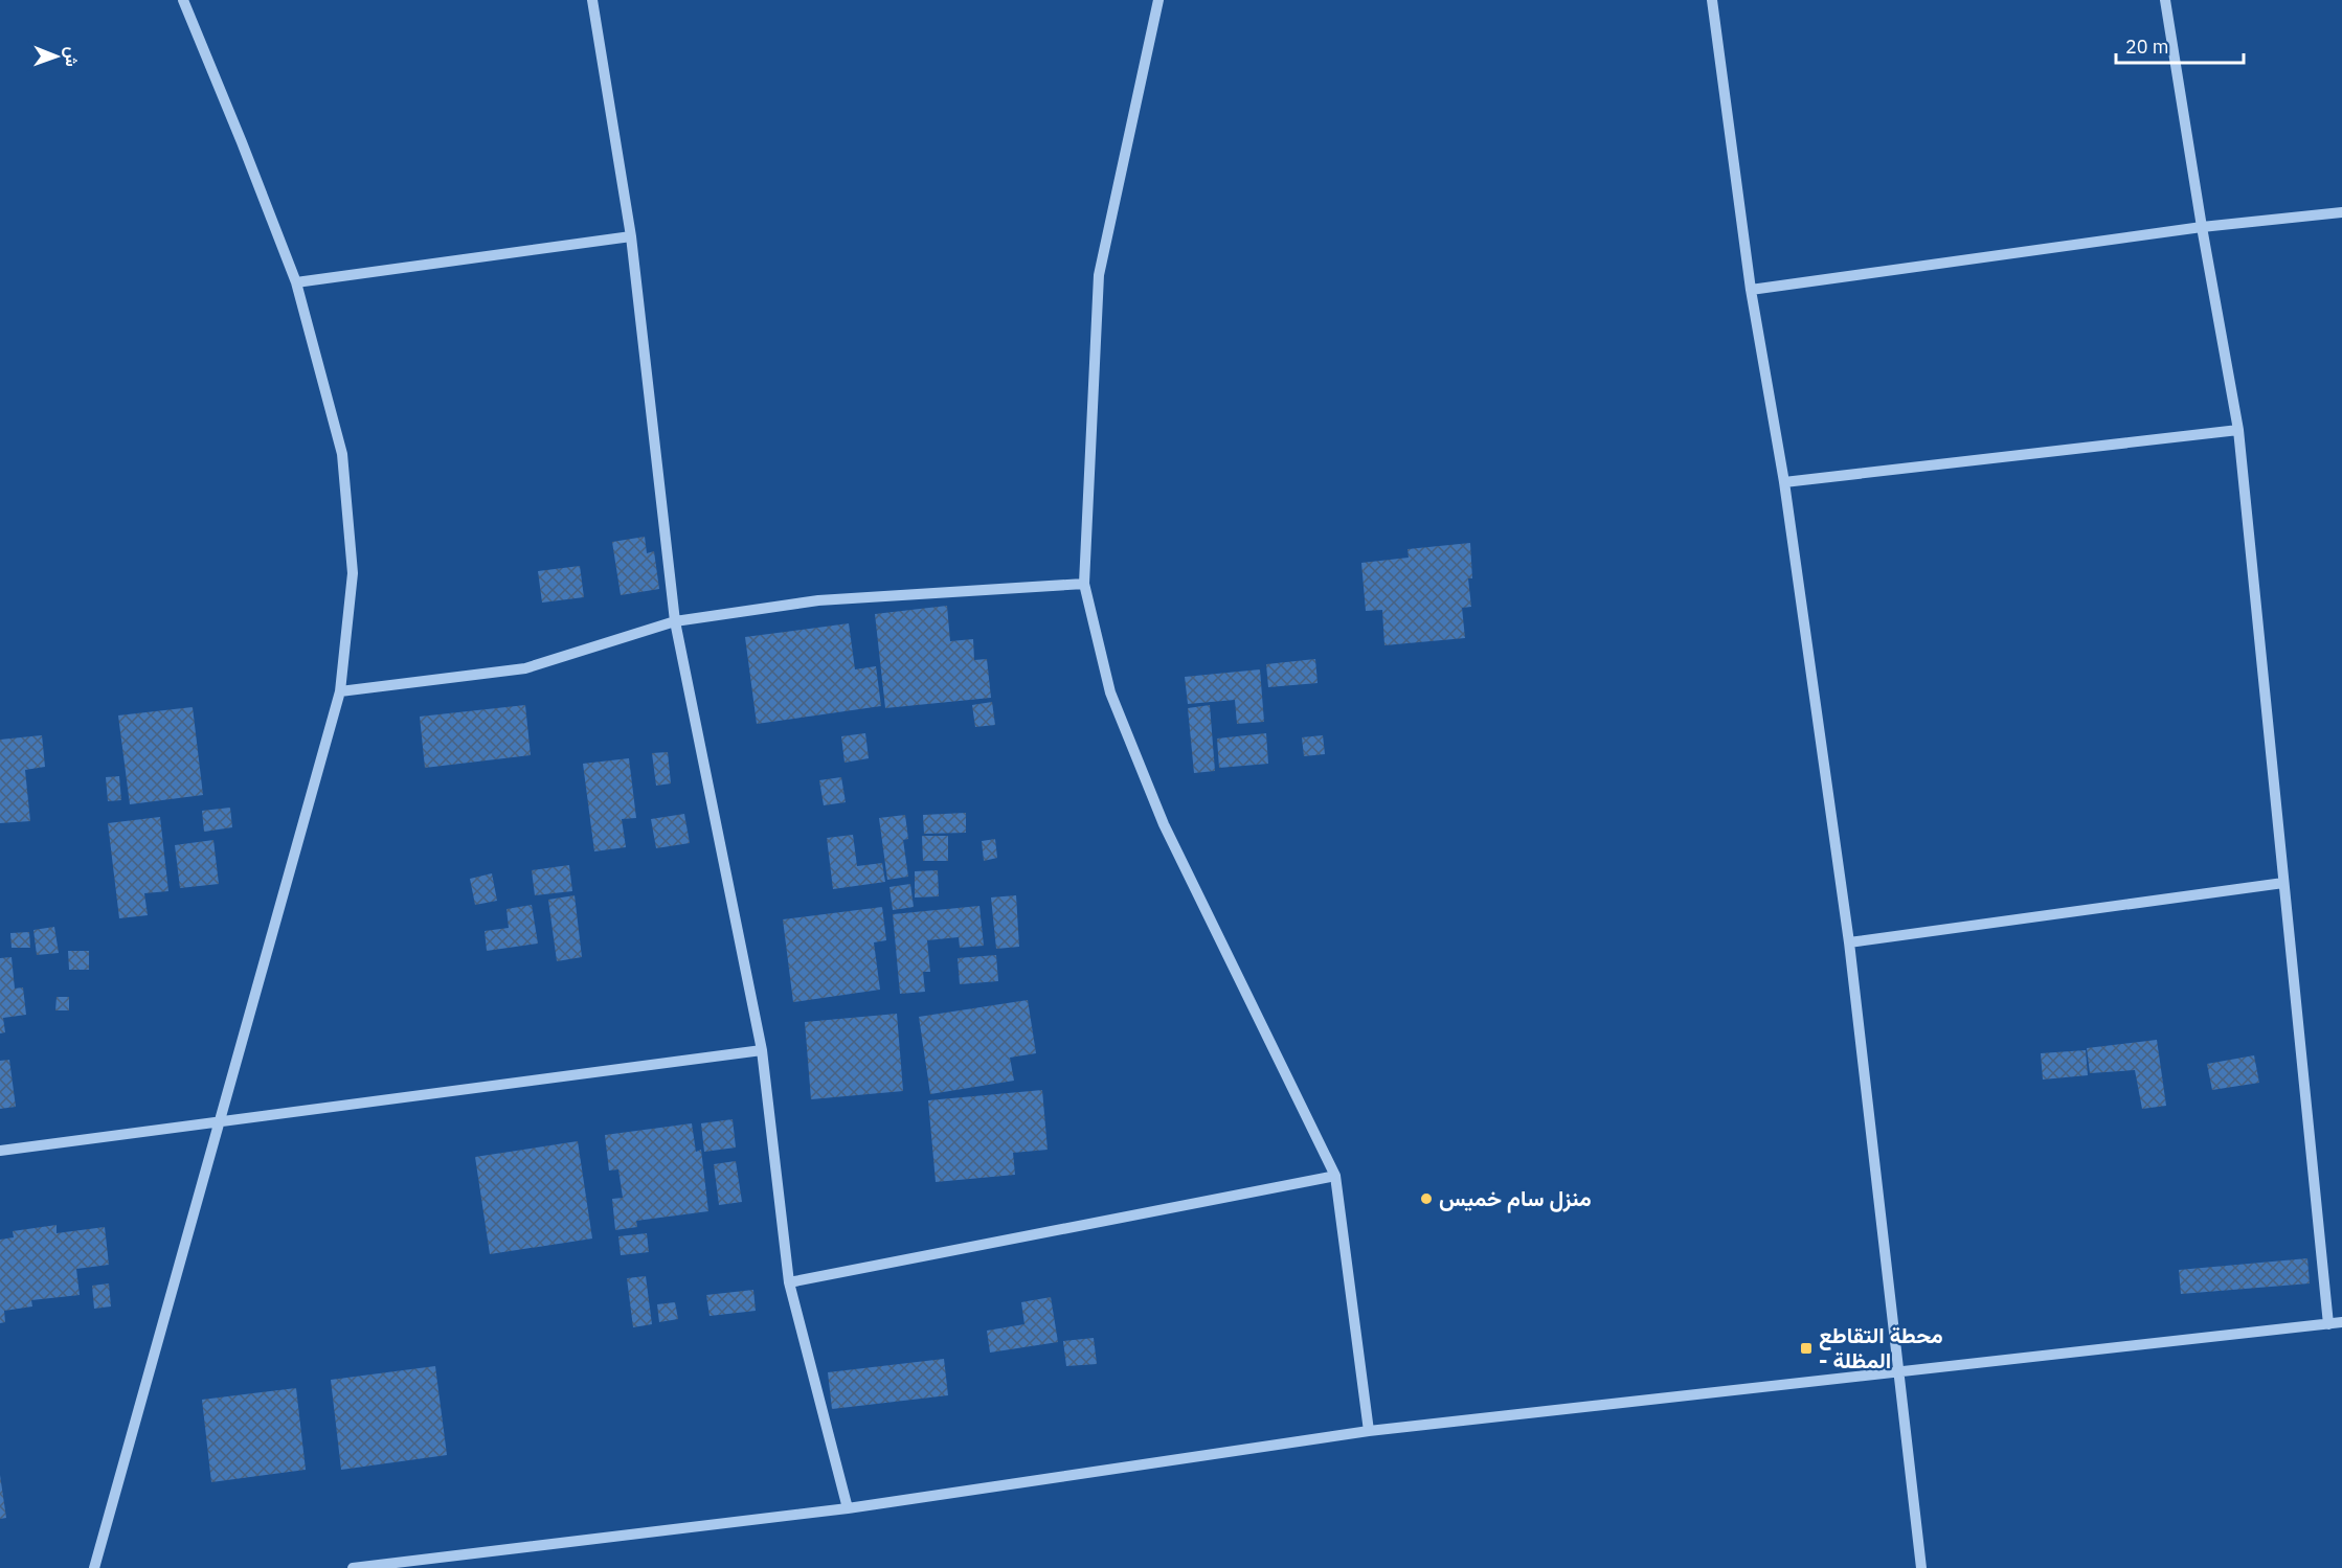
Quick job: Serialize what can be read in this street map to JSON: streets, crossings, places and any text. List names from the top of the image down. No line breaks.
{"places":{"other":["منزل سام خميس"],"transit":["محطة التقاطع - المظلة"]},"scale_bar":"20 m","north":"right"}
